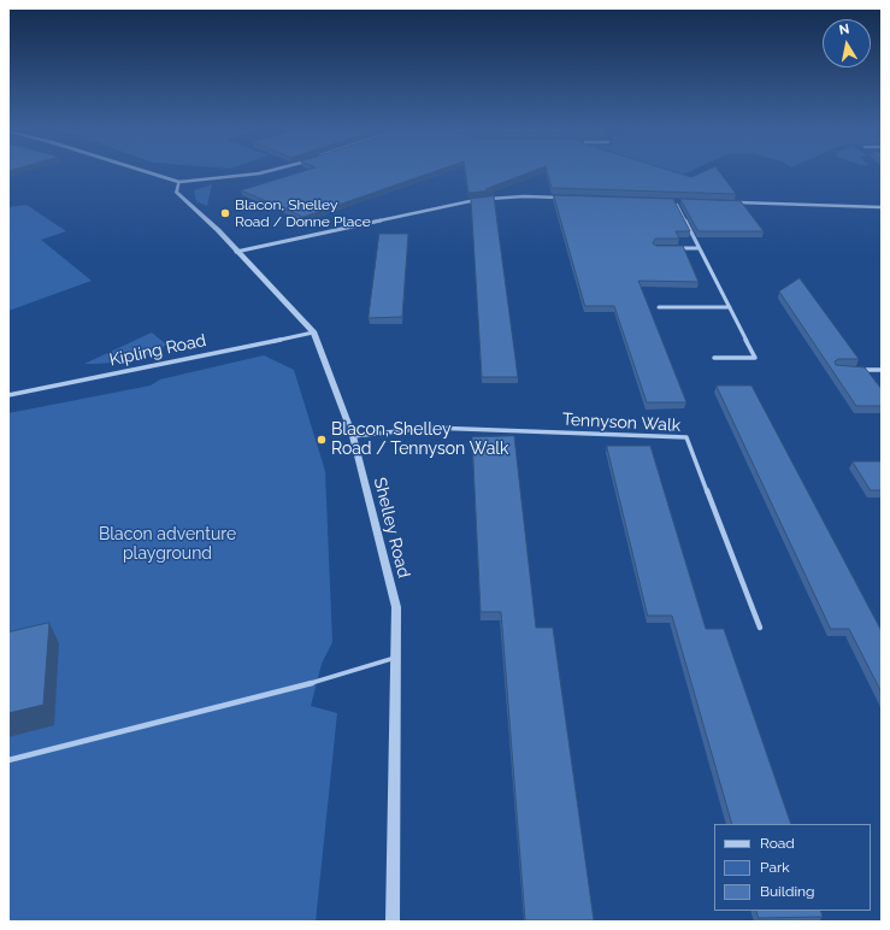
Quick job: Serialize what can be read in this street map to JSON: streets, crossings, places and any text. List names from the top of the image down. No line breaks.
{"streets":{"street":["Kipling Road","Tennyson Walk","Shelley Road"]},"crossings":[["Kipling Road","Shelley Road"],["Tennyson Walk","Shelley Road"]],"parks":["Blacon adventure playground"],"places":["Blacon, Shelley Road / Donne Place","Blacon, Shelley Road / Tennyson Walk"],"legend":["Road","Park","Building"],"north":"top"}
